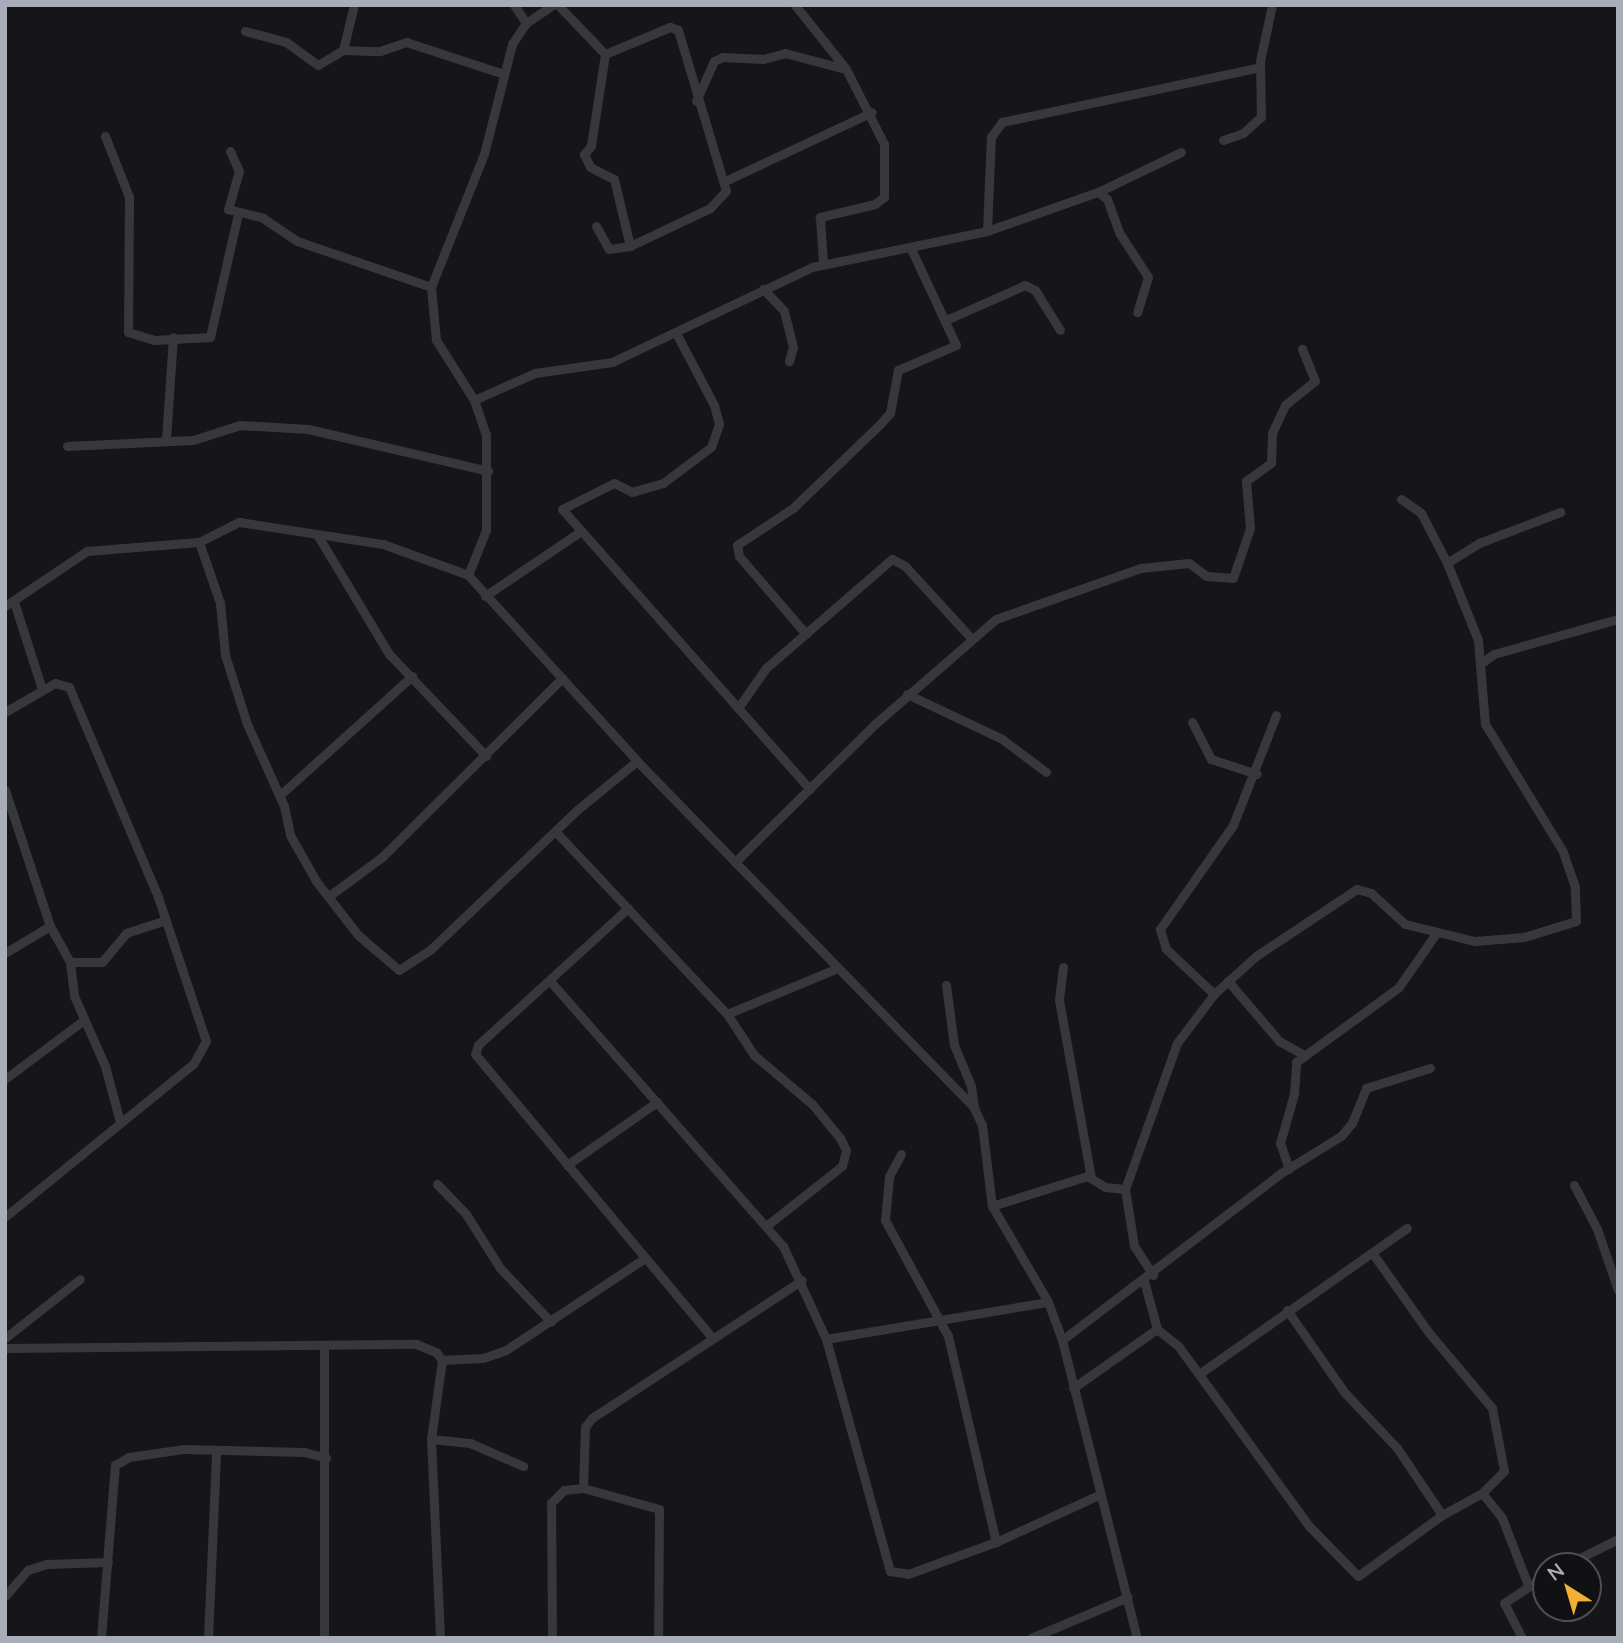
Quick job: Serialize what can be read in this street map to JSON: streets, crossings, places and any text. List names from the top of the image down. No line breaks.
{"north":"top left"}
